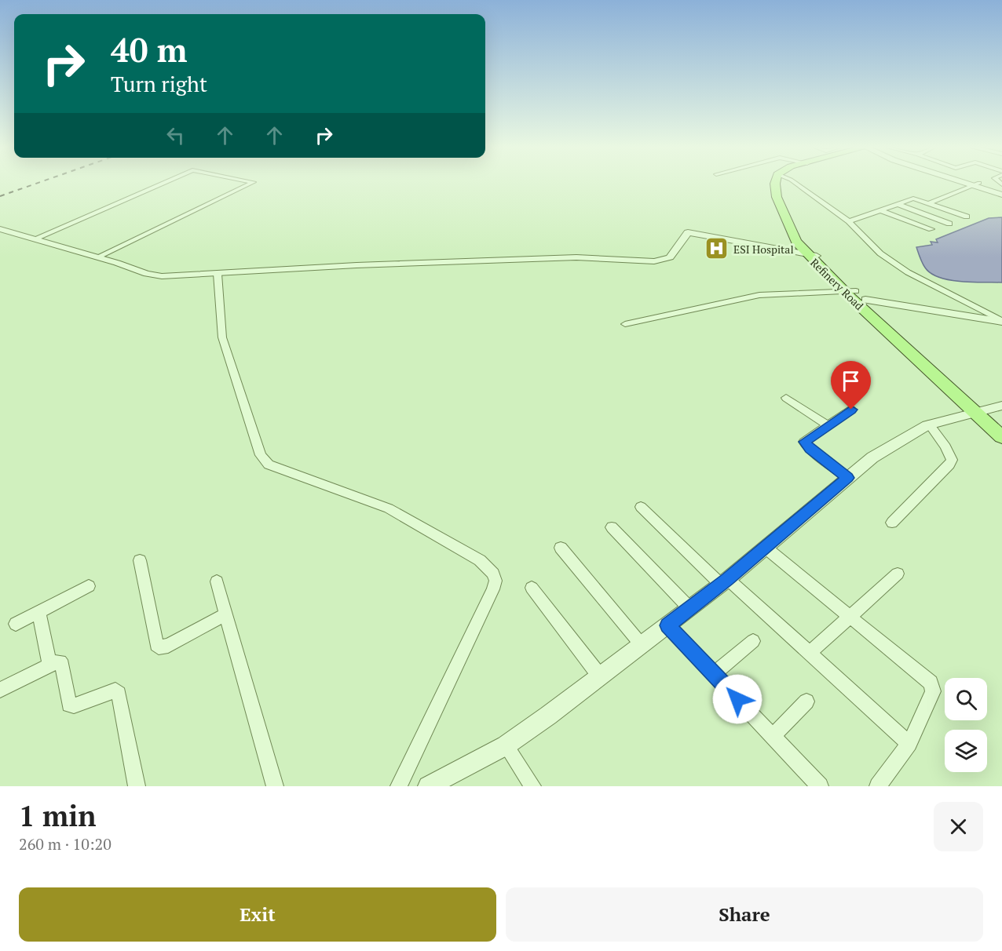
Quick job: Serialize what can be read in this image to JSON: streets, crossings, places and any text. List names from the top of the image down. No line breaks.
{"streets":{"main road":["Refinery Road"]},"places":{"hospital":["ESI Hospital"]},"page":{"turn":["40 m","Turn right"],"heading":["1 min","260 m · 10:20"],"buttons":["Exit","Share"]}}
